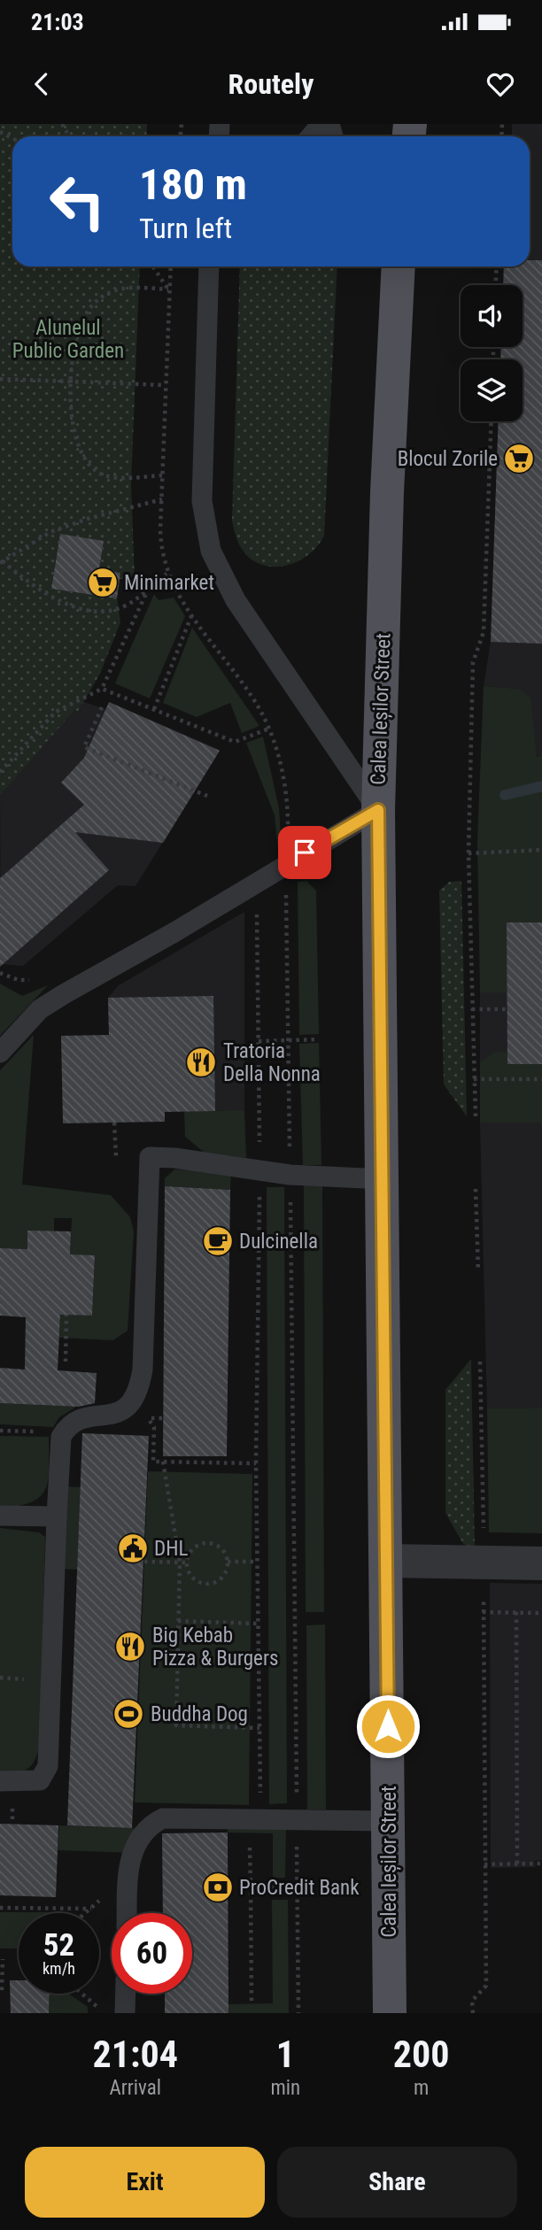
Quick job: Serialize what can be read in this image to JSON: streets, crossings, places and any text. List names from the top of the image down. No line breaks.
{"streets":{"main road":["Calea Ieșilor Street"]},"parks":["Alunelul Public Garden"],"places":{"supermarket":["Blocul Zorile","Minimarket"],"restaurant":["Tratoria Della Nonna","Big Kebab Pizza & Burgers"],"cafe":["Dulcinella"],"public building":["DHL"],"sports":["Buddha Dog"],"bank":["ProCredit Bank"]},"page":{"status":"21:03","header":"Routely","turn":["180 m","Turn left"],"speed":"52 km/h","limit":"60","eta":["21:04","Arrival","1","min","200","m"],"buttons":["Exit","Share"]}}
